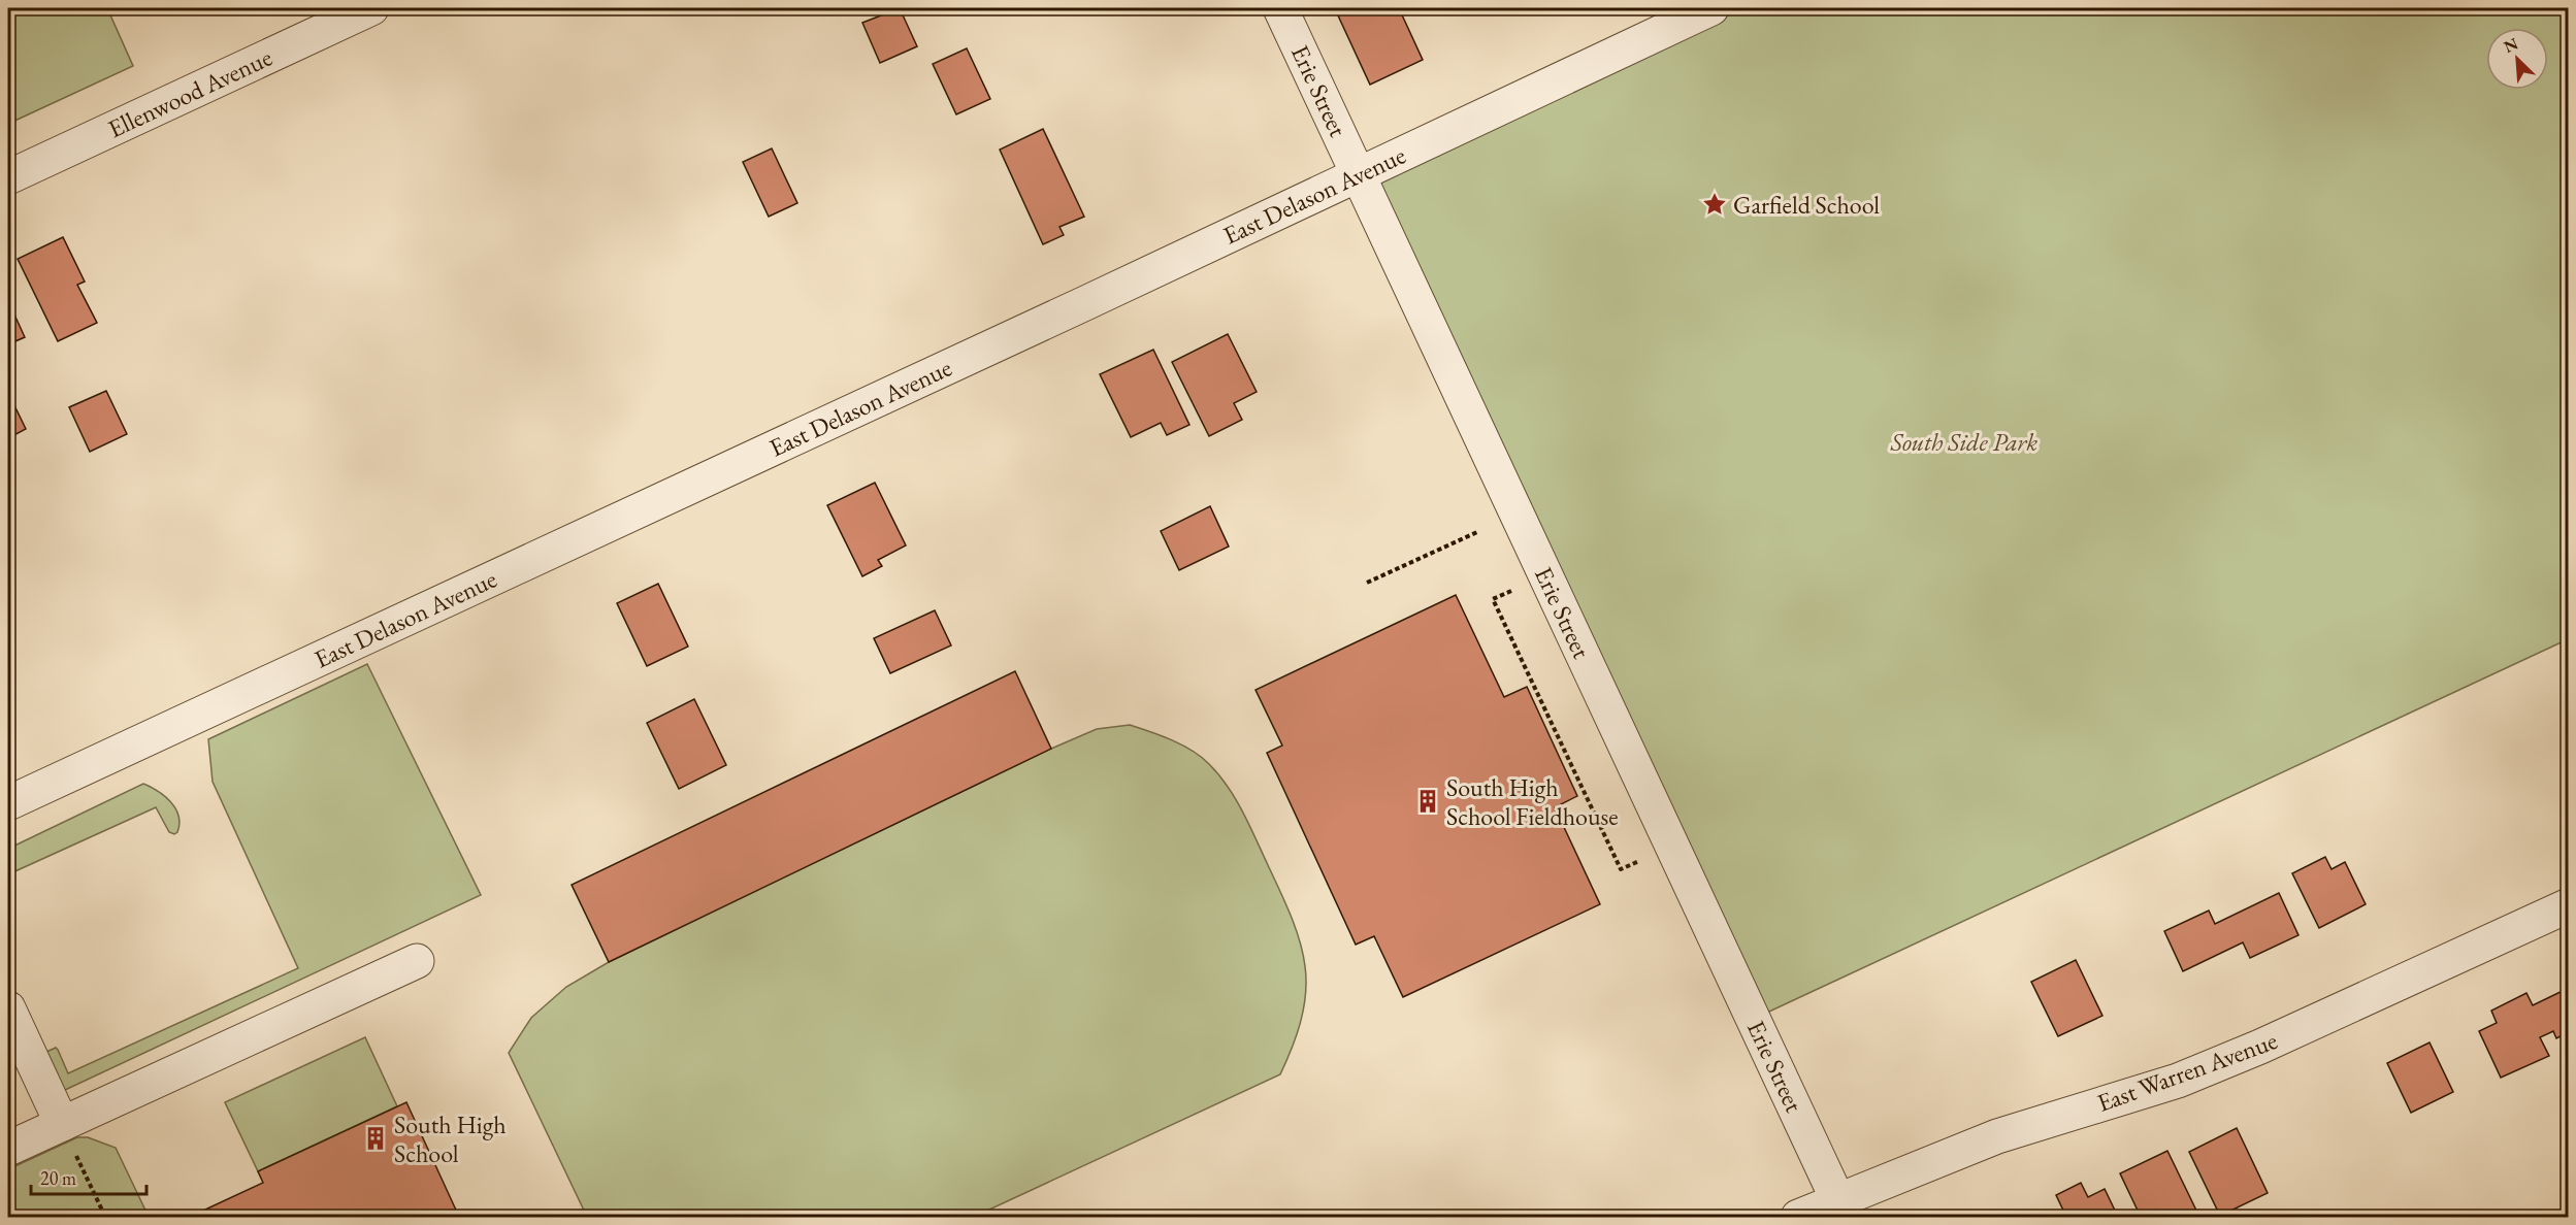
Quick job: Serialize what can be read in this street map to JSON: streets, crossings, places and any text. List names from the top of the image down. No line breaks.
{"streets":{"street":["Erie Street","Ellenwood Avenue","East Delason Avenue","East Warren Avenue"]},"crossings":[["Erie Street","East Delason Avenue"],["Erie Street","East Warren Avenue"]],"parks":["South Side Park"],"places":{"place":["Garfield School"],"building":["South High School Fieldhouse","South High School"]},"scale_bar":"20 m","north":"top left"}
